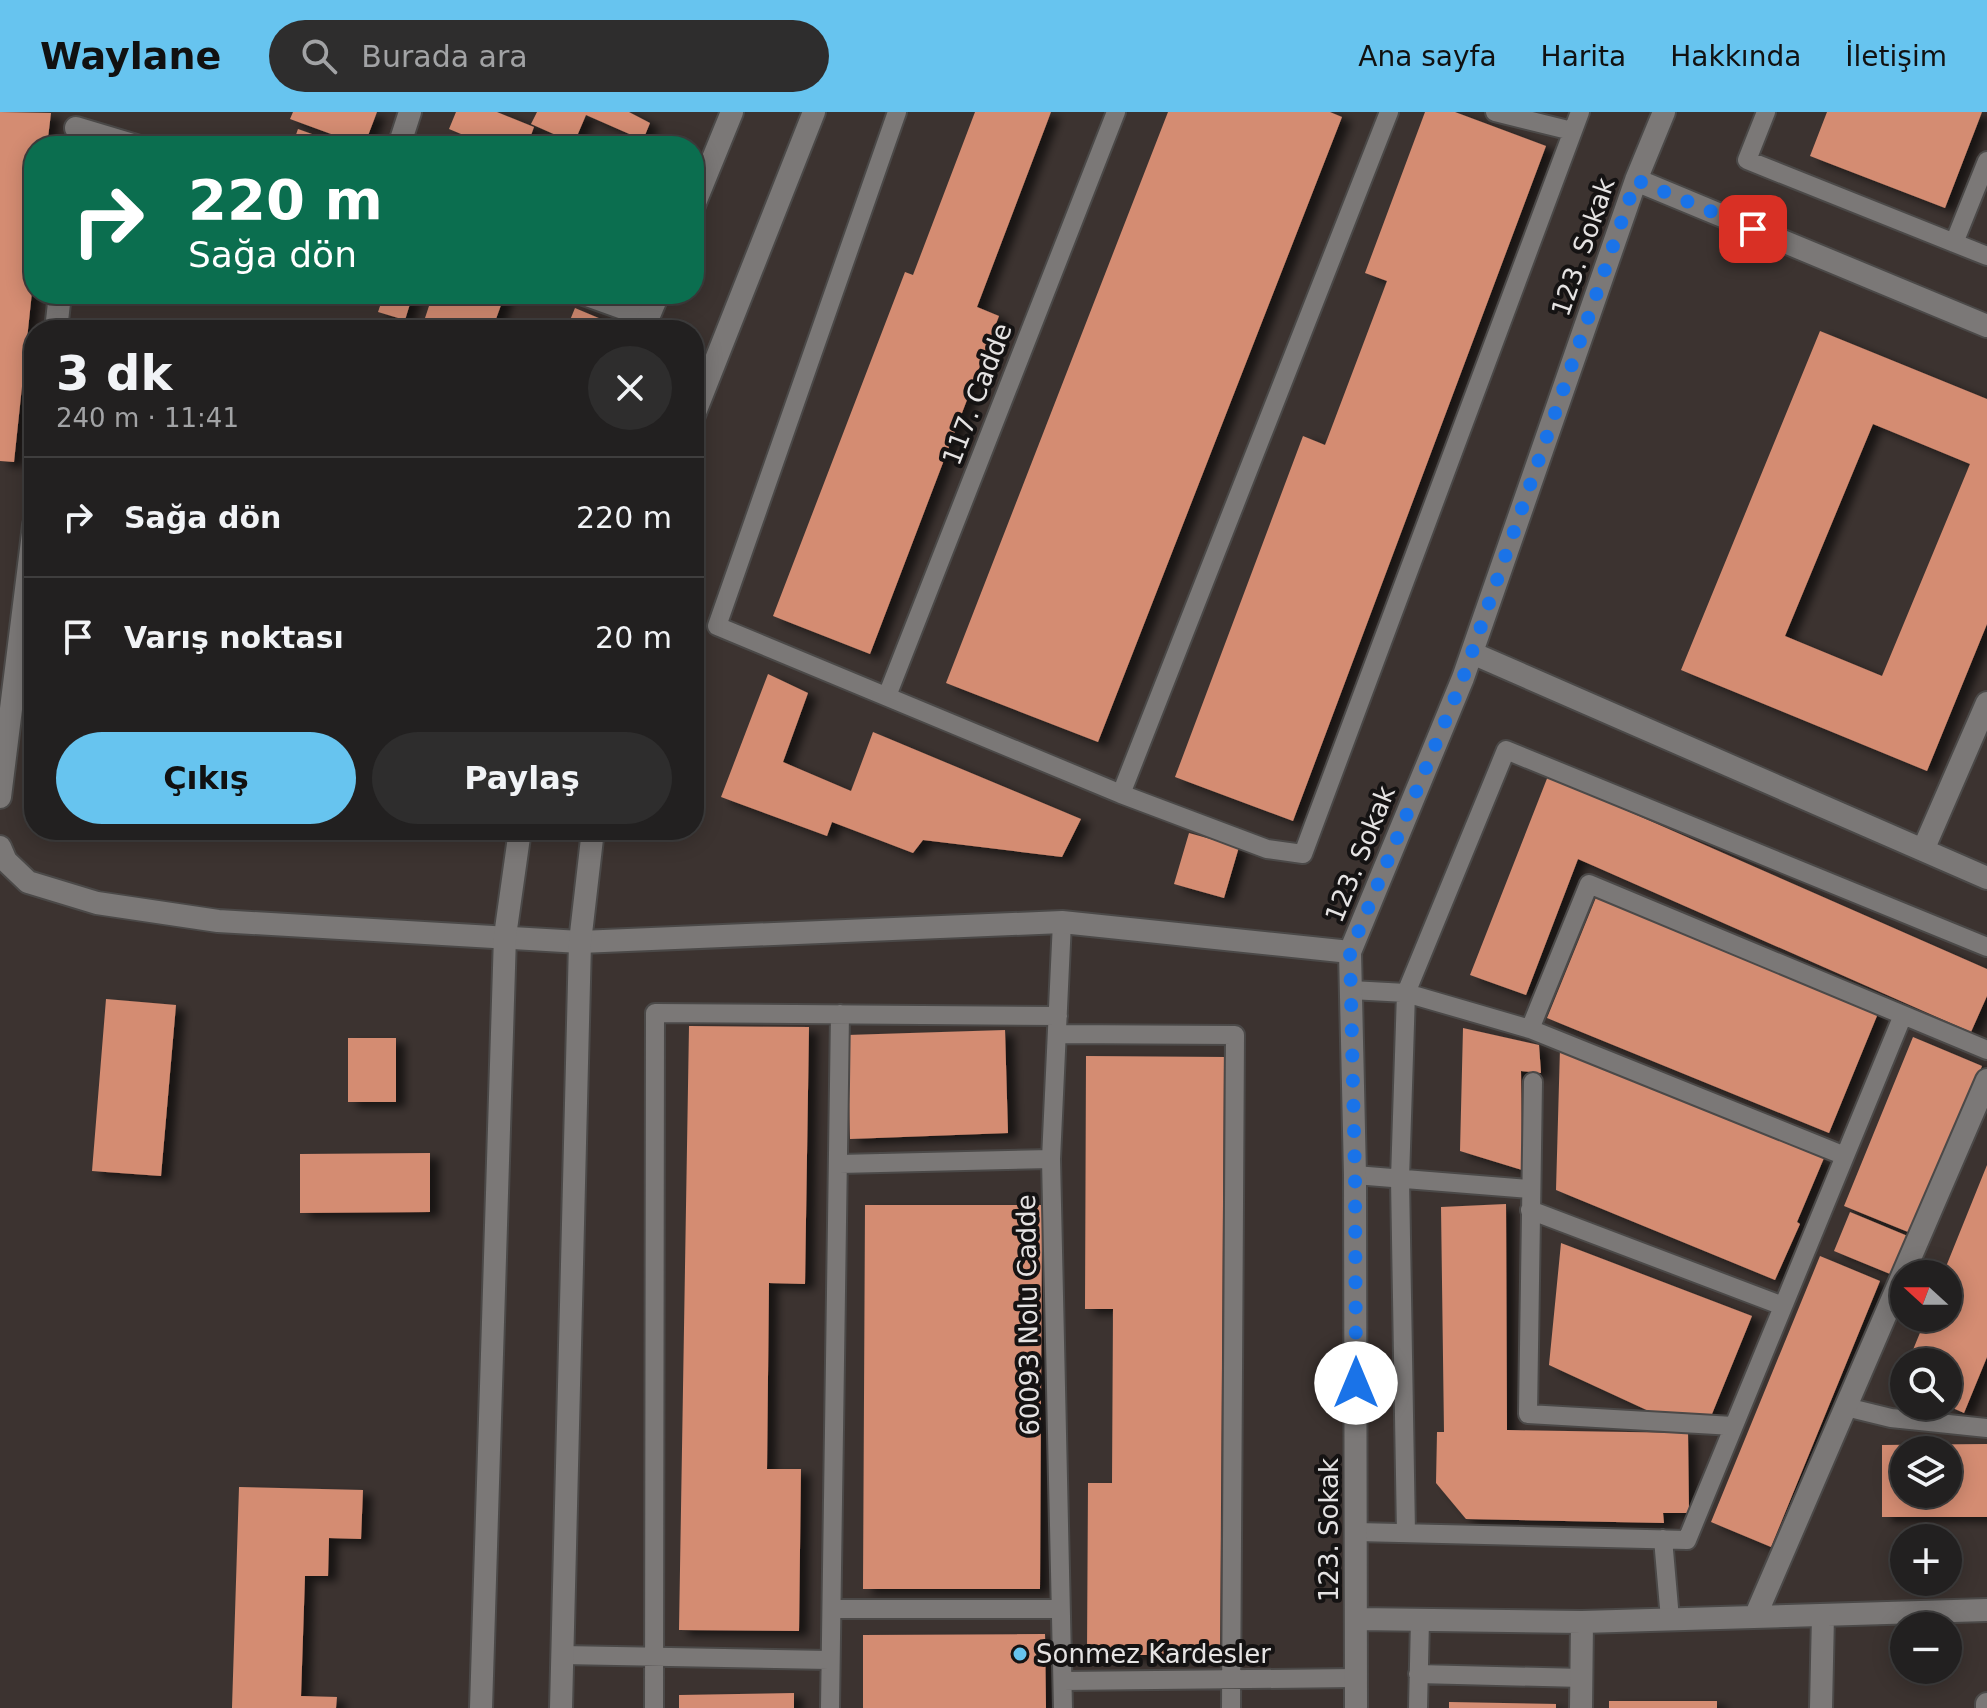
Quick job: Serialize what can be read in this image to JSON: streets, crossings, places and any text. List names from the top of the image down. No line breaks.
{"streets":{"street":["123. Sokak"],"lane":["117. Cadde","60093 Nolu Cadde"]},"places":["Sonmez Kardesler"],"north":"left","page":{"header":"Waylane","search":"Burada ara","nav":["Ana sayfa","Harita","Hakkında","İletişim"],"turn":["220 m","Sağa dön"],"heading":["3 dk","240 m · 11:41"],"list":[{"name":"Sağa dön","value":"220 m"},{"name":"Varış noktası","value":"20 m"}],"buttons":["Çıkış","Paylaş"],"map_buttons":["+","−"]}}
